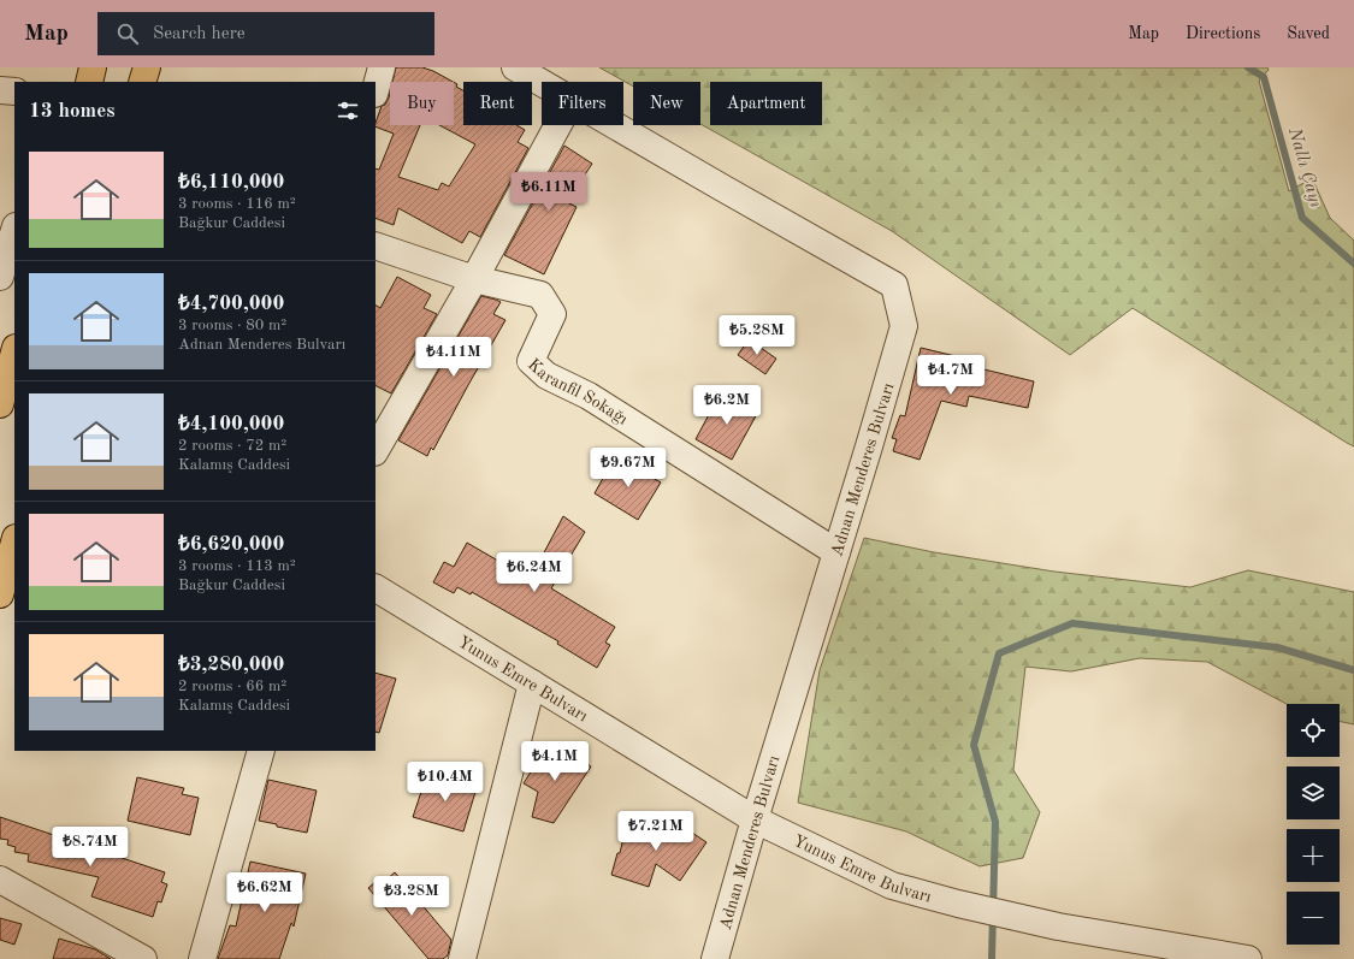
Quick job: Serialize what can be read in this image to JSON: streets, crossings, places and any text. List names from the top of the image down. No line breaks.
{"streets":{"street":["Karanfil Sokağı","Adnan Menderes Bulvarı","Yunus Emre Bulvarı"]},"crossings":[["Karanfil Sokağı","Adnan Menderes Bulvarı"],["Adnan Menderes Bulvarı","Yunus Emre Bulvarı"]],"water":["Nallı Çayı"],"page":{"header":"Map","search":"Search here","nav":["Map","Directions","Saved"],"chip":["Buy","Rent","Filters","New","Apartment"],"heading":"13 homes","list":[{"name":"₺6,110,000","note":"3 rooms · 116 m² · Bağkur Caddesi"},{"name":"₺4,700,000","note":"3 rooms · 80 m² · Adnan Menderes Bulvarı"},{"name":"₺4,100,000","note":"2 rooms · 72 m² · Kalamış Caddesi"},{"name":"₺6,620,000","note":"3 rooms · 113 m² · Bağkur Caddesi"},{"name":"₺3,280,000","note":"2 rooms · 66 m² · Kalamış Caddesi"}],"price":["₺6.11M","₺5.28M","₺4.11M","₺4.7M","₺6.2M","₺9.67M","₺6.24M","₺4.1M","₺10.4M","₺7.21M","₺8.74M","₺6.62M","₺3.28M"],"map_buttons":["+","−"]}}
